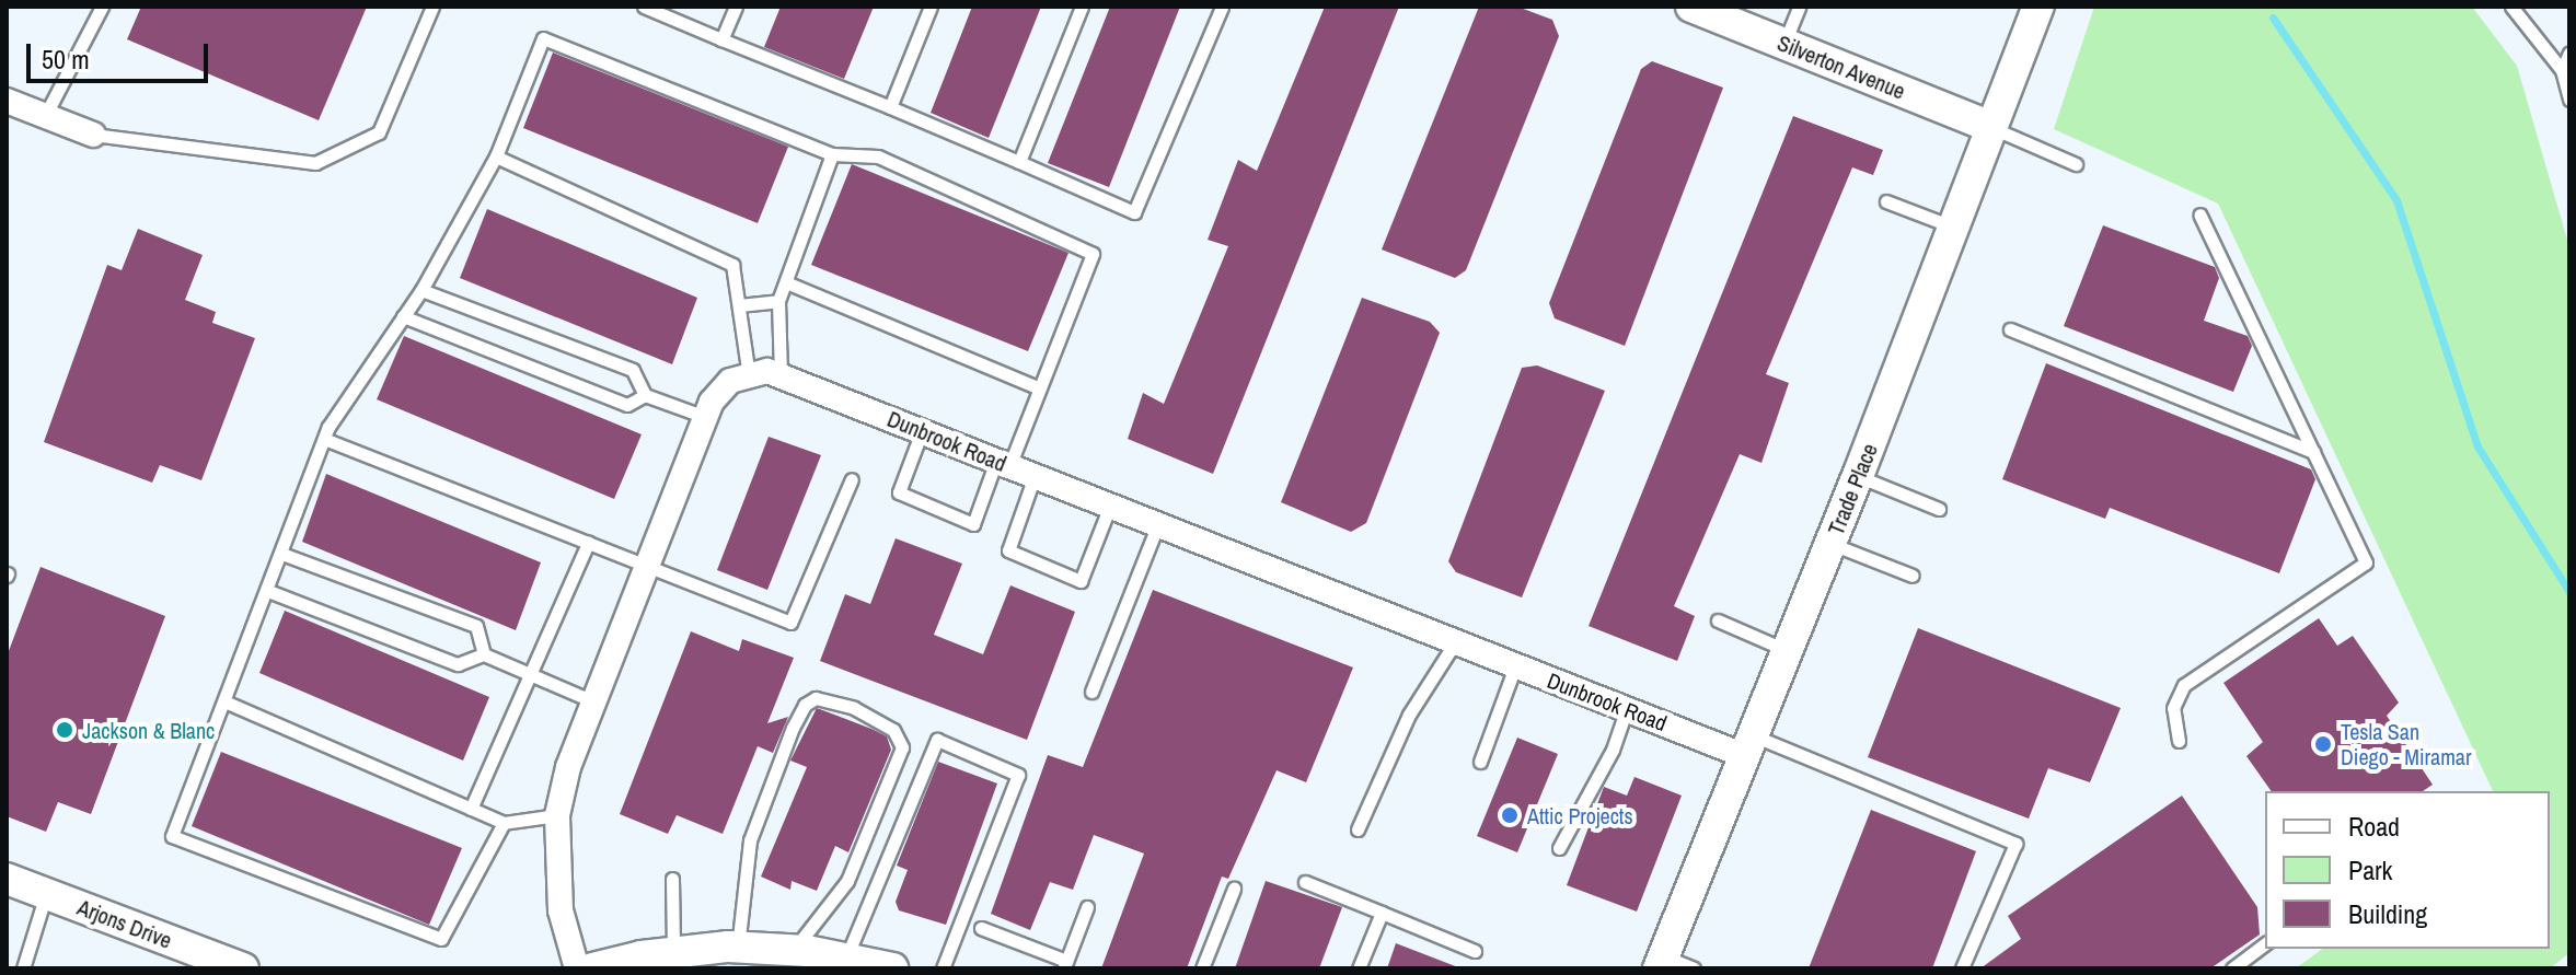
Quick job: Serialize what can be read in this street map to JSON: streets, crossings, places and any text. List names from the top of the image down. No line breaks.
{"streets":{"street":["Silverton Avenue","Dunbrook Road","Trade Place","Arjons Drive"]},"crossings":[["Silverton Avenue","Trade Place"],["Dunbrook Road","Trade Place"]],"places":["Jackson & Blanc","Tesla San Diego - Miramar","Attic Projects"],"legend":["Road","Park","Building"],"scale_bar":"50 m"}
